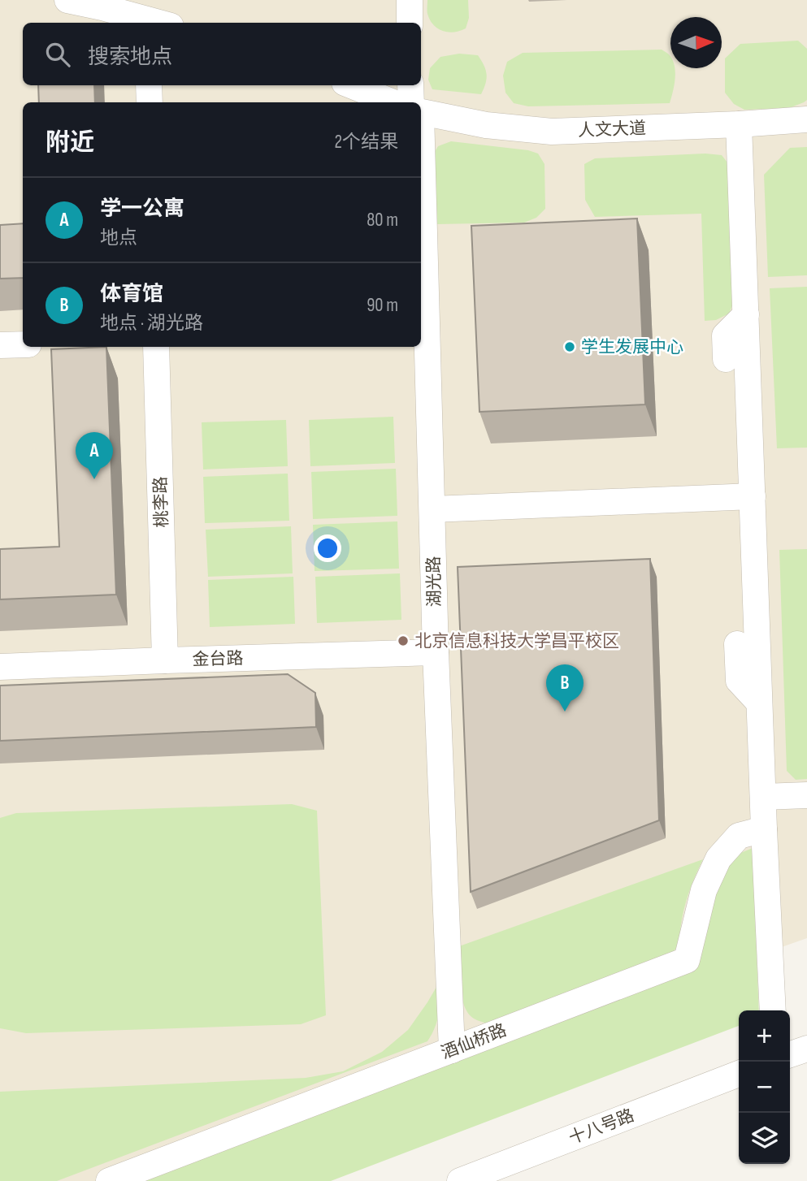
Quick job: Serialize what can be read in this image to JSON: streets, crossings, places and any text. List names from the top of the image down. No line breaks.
{"streets":{"street":["人文大道","桃李路","湖光路","金台路","酒仙桥路","十八号路"]},"crossings":[["桃李路","金台路"],["湖光路","金台路"],["湖光路","酒仙桥路"]],"places":["学生发展中心","北京信息科技大学昌平校区"],"north":"right","page":{"search":"搜索地点","heading":["附近","2个结果"],"list":[{"mark":"A","name":"学一公寓","note":"地点","value":"80 m"},{"mark":"B","name":"体育馆","note":"地点 · 湖光路","value":"90 m"}],"pins":["A","B"],"map_buttons":["+","−"]}}
